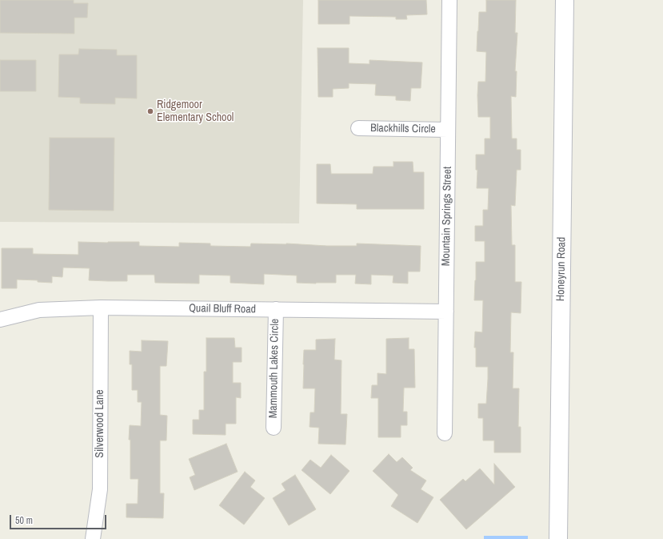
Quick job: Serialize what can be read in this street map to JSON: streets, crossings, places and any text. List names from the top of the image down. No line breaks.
{"streets":{"street":["Blackhills Circle","Mountain Springs Street","Honeyrun Road","Quail Bluff Road","Mammouth Lakes Circle","Silverwood Lane"]},"crossings":[["Blackhills Circle","Mountain Springs Street"],["Mountain Springs Street","Quail Bluff Road"],["Quail Bluff Road","Mammouth Lakes Circle"],["Quail Bluff Road","Silverwood Lane"]],"places":["Ridgemoor Elementary School"],"scale_bar":"50 m"}
